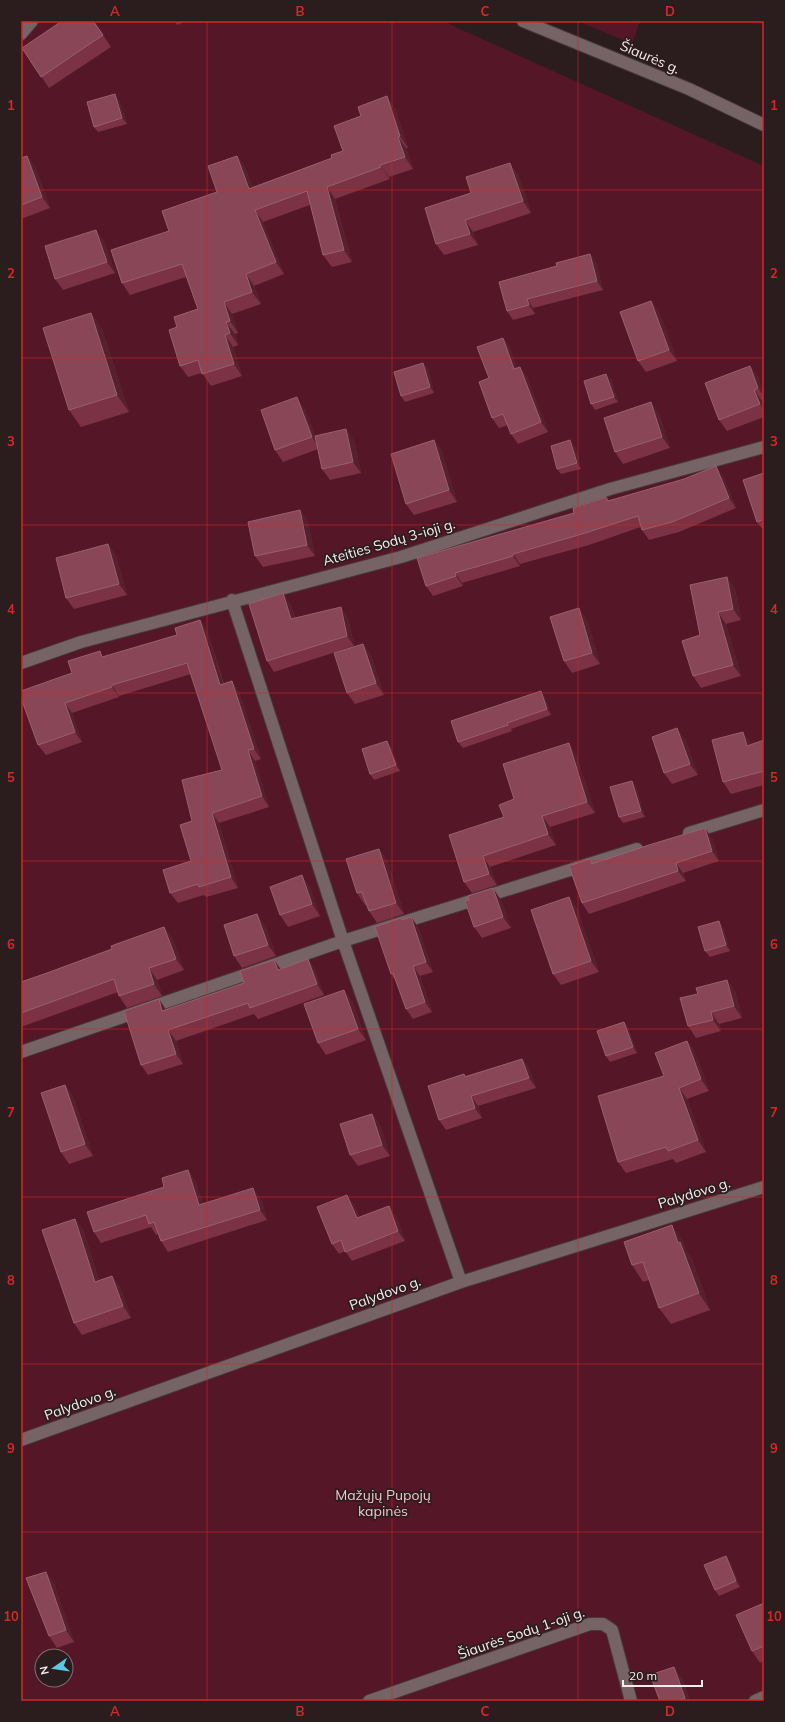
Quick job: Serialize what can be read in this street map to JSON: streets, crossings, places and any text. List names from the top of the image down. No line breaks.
{"streets":{"street":["Šiaurės g.","Ateities Sodų 3-ioji g.","Palydovo g.","Šiaurės Sodų 1-oji g."]},"parks":["Mažųjų Pupojų kapinės"],"scale_bar":"20 m","north":"left","grid":{"columns":["A","B","C","D"],"rows":["1","2","3","4","5","6","7","8","9","10"]}}
